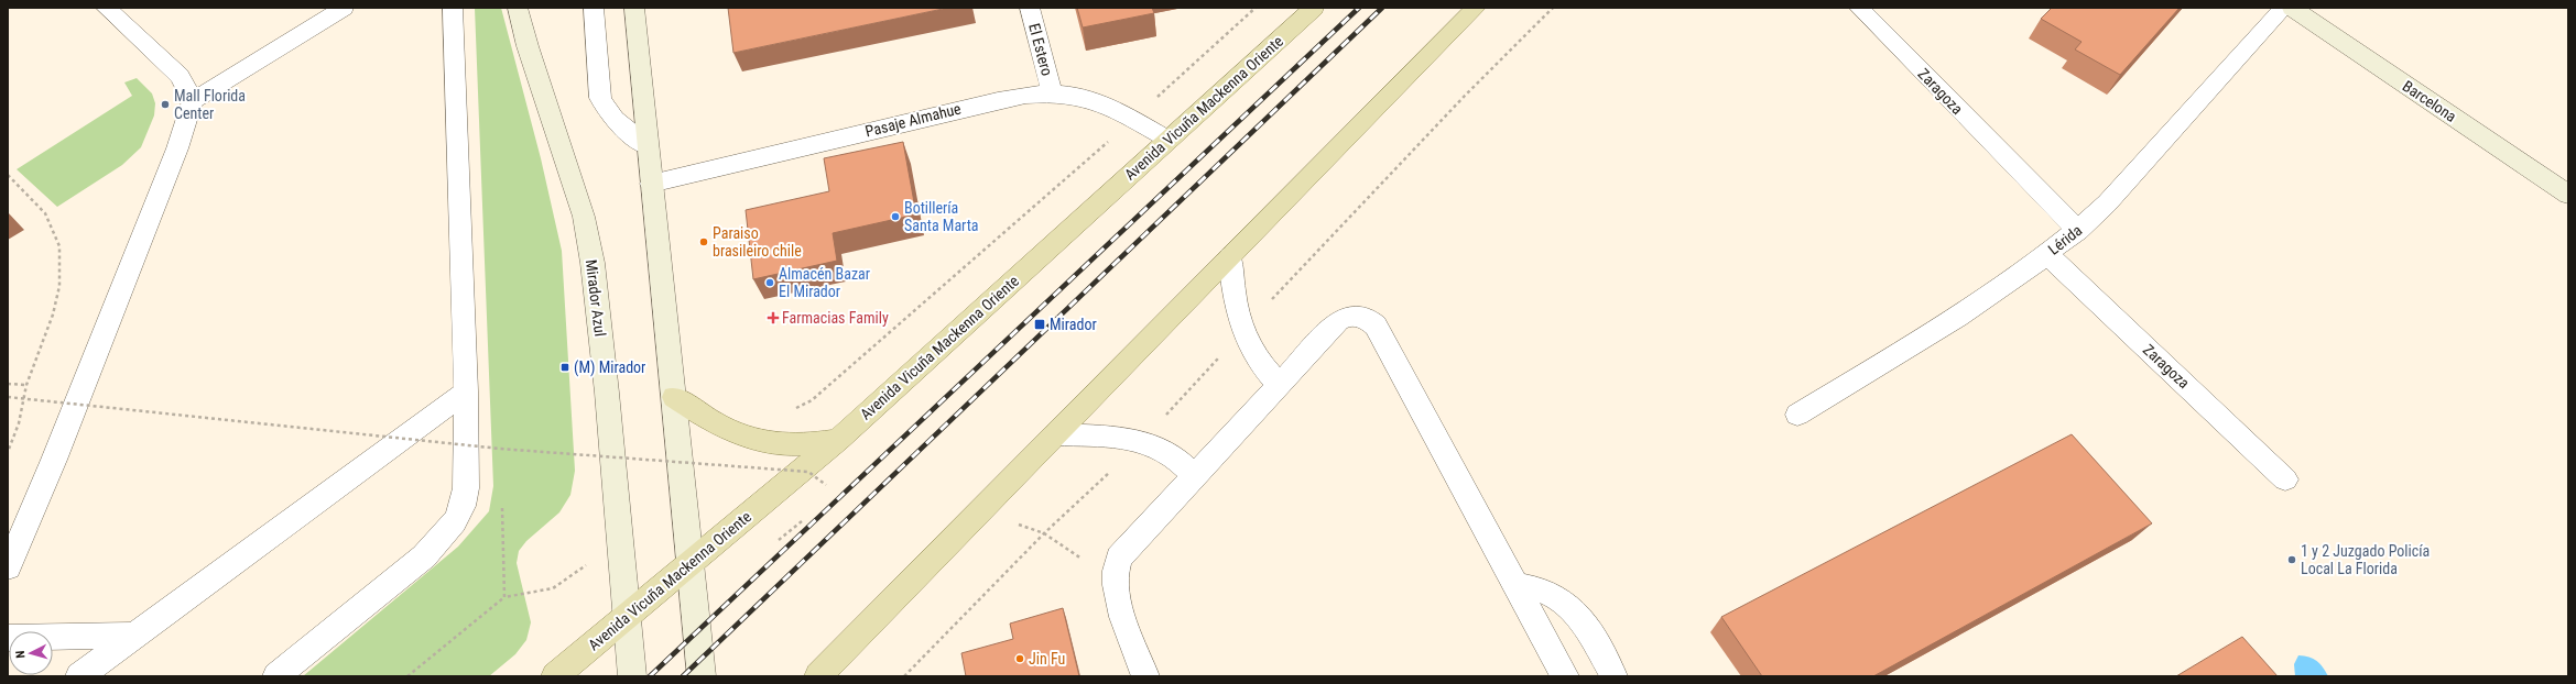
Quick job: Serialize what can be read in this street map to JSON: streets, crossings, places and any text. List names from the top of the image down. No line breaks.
{"streets":{"main road":["Barcelona","Avenida Vicuña Mackenna Oriente","Mirador Azul"],"street":["El Estero","Zaragoza","Pasaje Almahue","Lérida"]},"crossings":[["El Estero","Pasaje Almahue"],["Zaragoza","Lérida"],["Avenida Vicuña Mackenna Oriente","Pasaje Almahue"],["Avenida Vicuña Mackenna Oriente","Mirador Azul"]],"places":{"other":["Mall Florida Center","Botillería Santa Marta","Paraiso brasileiro chile","Almacén Bazar El Mirador","1 y 2 Juzgado Policía Local La Florida","Jin Fu"],"health":["Farmacias Family"],"transit":["Mirador","(M) Mirador"]},"north":"left"}
